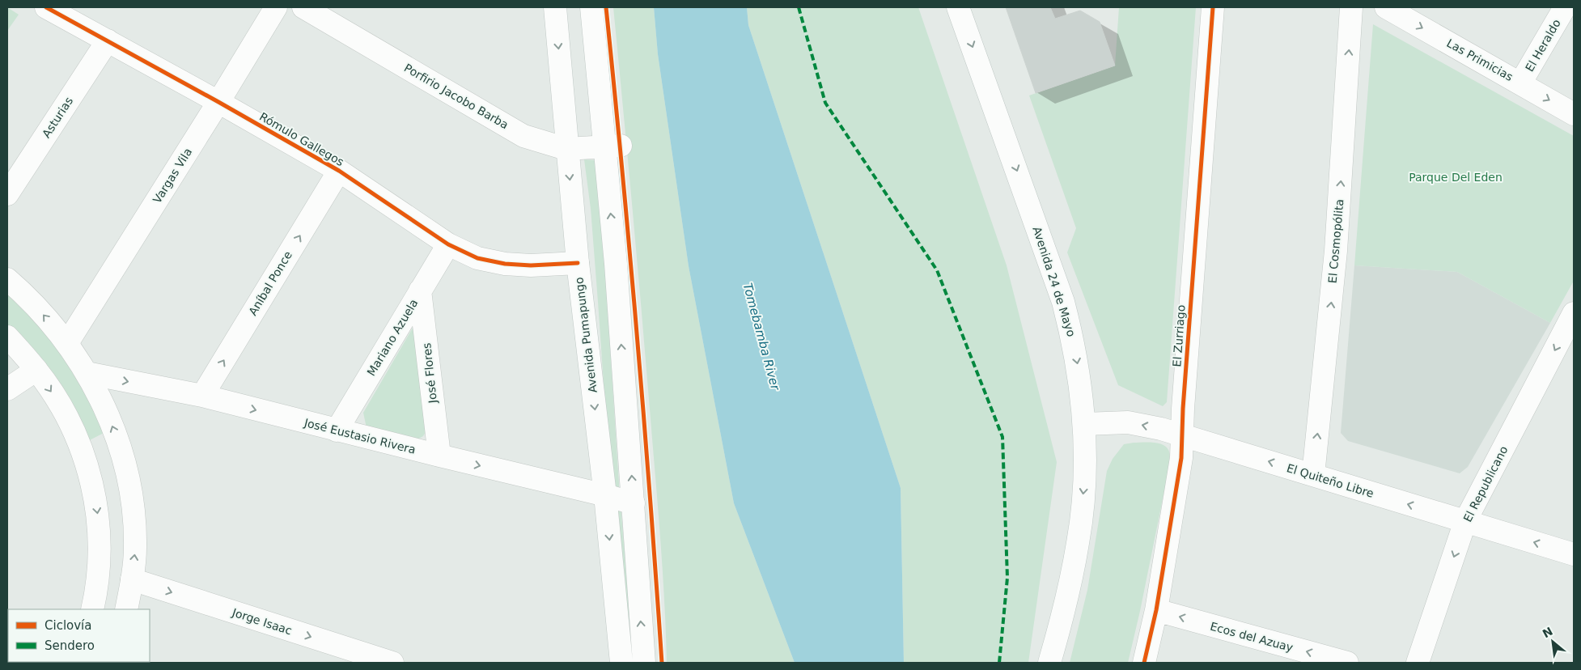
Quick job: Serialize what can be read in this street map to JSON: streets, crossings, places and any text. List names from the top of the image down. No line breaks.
{"streets":{"street":["El Heraldo","Las Primicias","Porfirio Jacobo Barba","Asturias","Rómulo Gallegos","Vargas Vila","El Cosmopólita","Avenida 24 de Mayo","Aníbal Ponce","Avenida Pumapungo","El Zurriago","Mariano Azuela","José Flores","José Eustasio Rivera","El Quiteño Libre","El Republicano","Jorge Isaac","Ecos del Azuay"]},"crossings":[["El Heraldo","Las Primicias"],["Porfirio Jacobo Barba","Avenida Pumapungo"],["Asturias","Rómulo Gallegos"],["Rómulo Gallegos","Vargas Vila"],["Rómulo Gallegos","Aníbal Ponce"],["Rómulo Gallegos","Avenida Pumapungo"],["Rómulo Gallegos","Mariano Azuela"],["El Cosmopólita","El Quiteño Libre"],["Avenida 24 de Mayo","El Quiteño Libre"],["Aníbal Ponce","José Eustasio Rivera"],["Avenida Pumapungo","José Eustasio Rivera"],["El Zurriago","El Quiteño Libre"],["El Zurriago","Ecos del Azuay"],["Mariano Azuela","José Flores"],["Mariano Azuela","José Eustasio Rivera"],["José Flores","José Eustasio Rivera"],["El Quiteño Libre","El Republicano"]],"one_way":["Las Primicias","El Cosmopólita","Avenida 24 de Mayo","Aníbal Ponce","José Eustasio Rivera","El Quiteño Libre","El Republicano","Jorge Isaac","Ecos del Azuay"],"water":["Tomebamba River"],"parks":["Parque Del Eden"],"legend":["Ciclovía","Sendero"],"north":"top left"}
